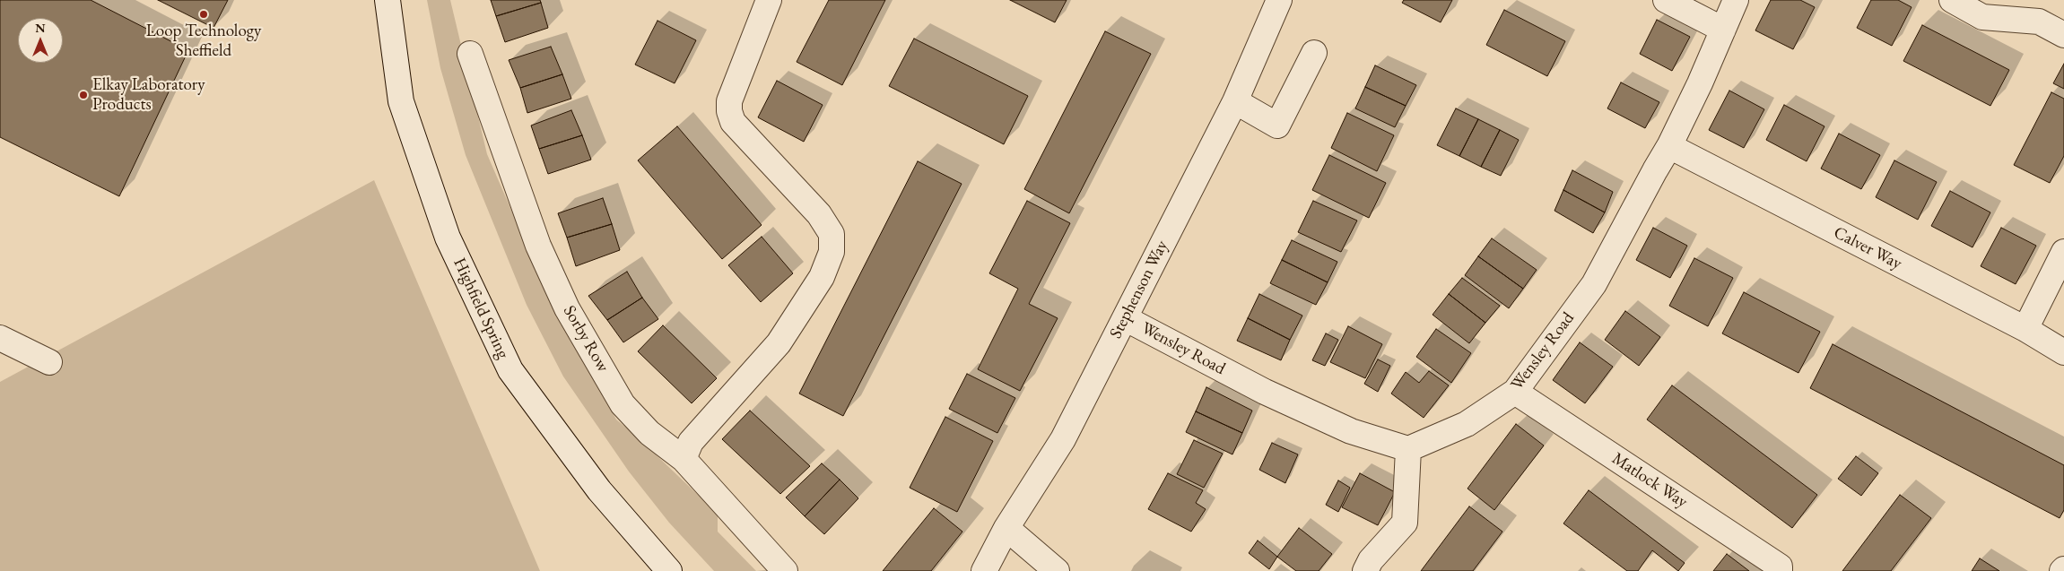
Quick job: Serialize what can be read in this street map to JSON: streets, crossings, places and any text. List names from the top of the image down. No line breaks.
{"streets":{"street":["Calver Way","Stephenson Way","Highfield Spring","Sorby Row","Wensley Road","Matlock Way"]},"crossings":[["Calver Way","Wensley Road"],["Stephenson Way","Wensley Road"],["Wensley Road","Matlock Way"]],"places":["Loop Technology Sheffield","Elkay Laboratory Products"],"north":"top"}
